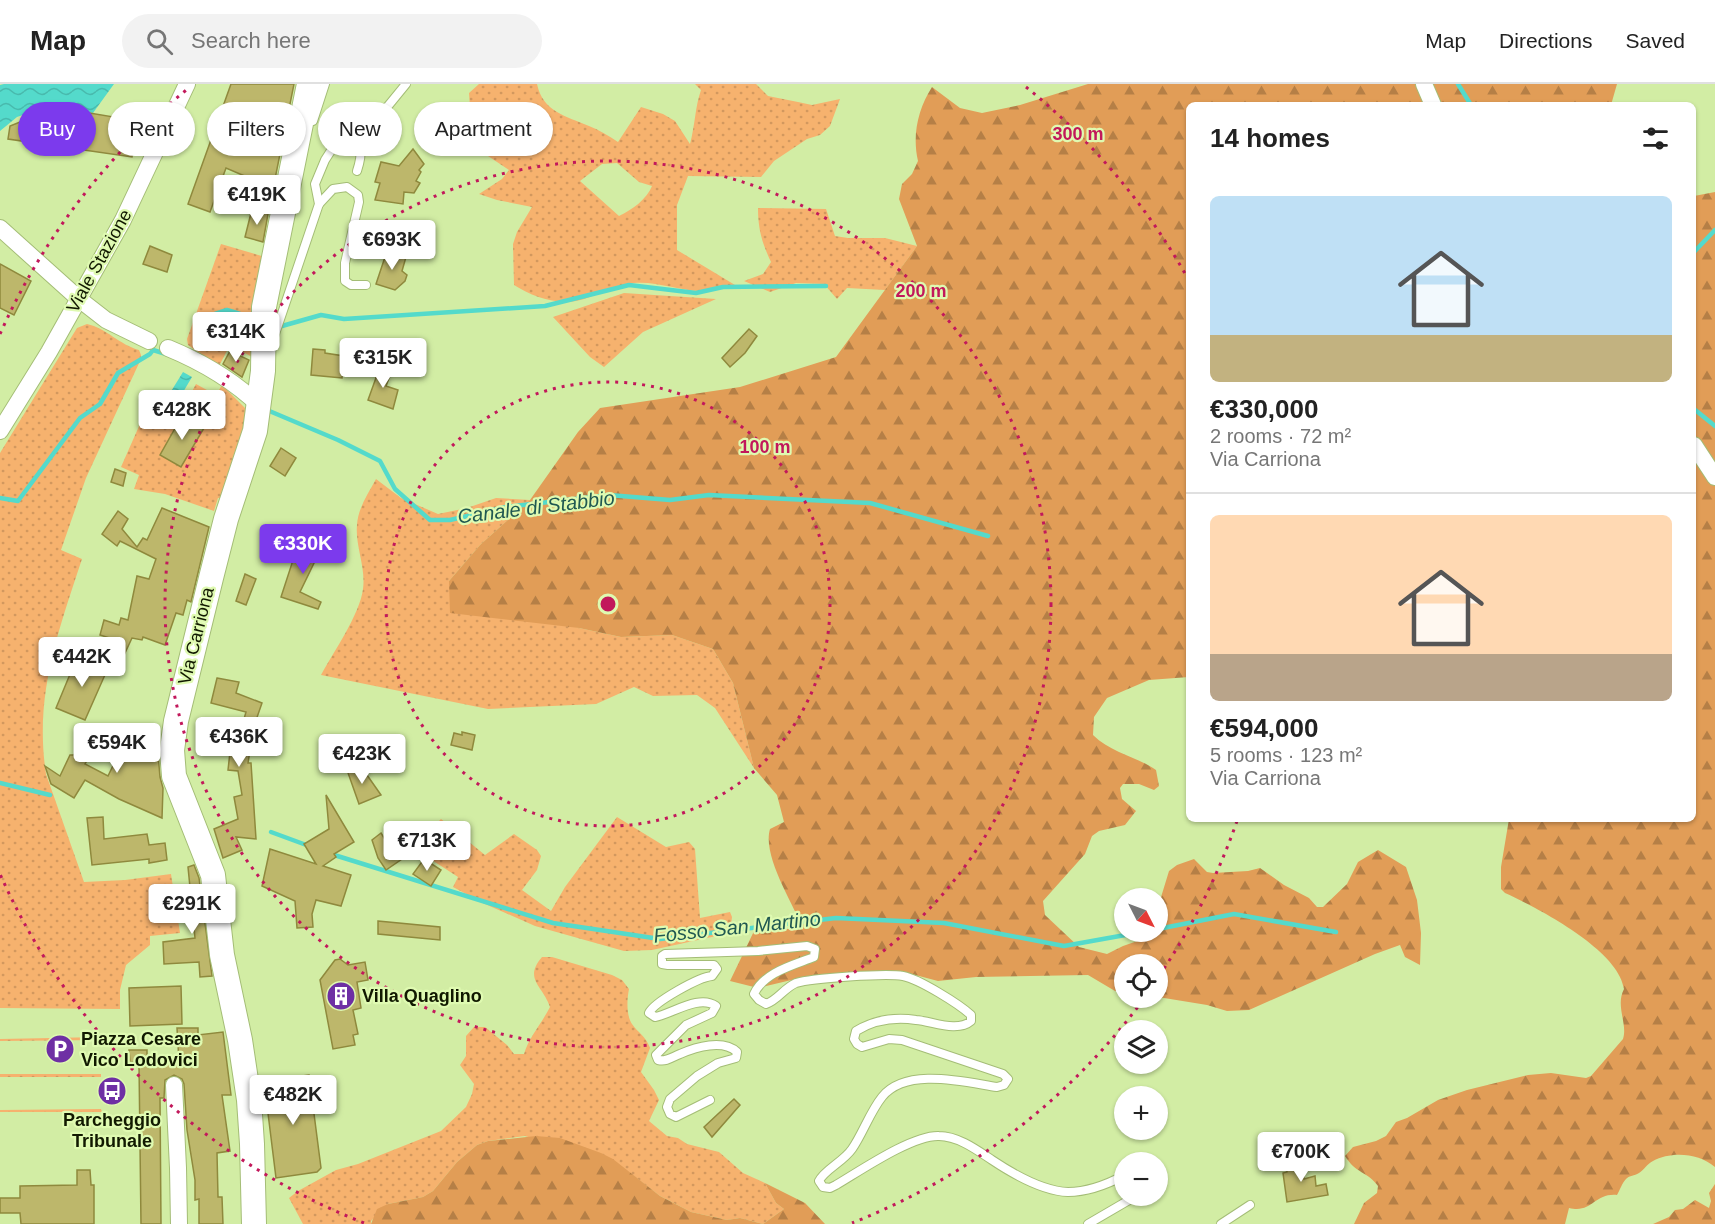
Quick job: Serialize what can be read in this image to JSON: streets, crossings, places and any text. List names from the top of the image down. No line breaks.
{"streets":{"main road":["Via Carriona"],"street":["Viale Stazione"]},"water":["Canale di Stabbio","Fosso San Martino"],"places":{"building":["Villa Quaglino"],"parking":["Piazza Cesare Vico Lodovici"],"bus stop":["Parcheggio Tribunale"]},"north":"bottom right","page":{"header":"Map","search":"Search here","nav":["Map","Directions","Saved"],"chip":["Buy","Rent","Filters","New","Apartment"],"heading":"14 homes","list":[{"name":"€330,000","note":"2 rooms · 72 m² · Via Carriona"},{"name":"€594,000","note":"5 rooms · 123 m² · Via Carriona"}],"price":["€419K","€693K","€314K","€315K","€428K","€330K","€442K","€436K","€594K","€423K","€713K","€291K","€482K","€700K"],"map_buttons":["+","−"]},"rings":["300 m","200 m","100 m"]}
